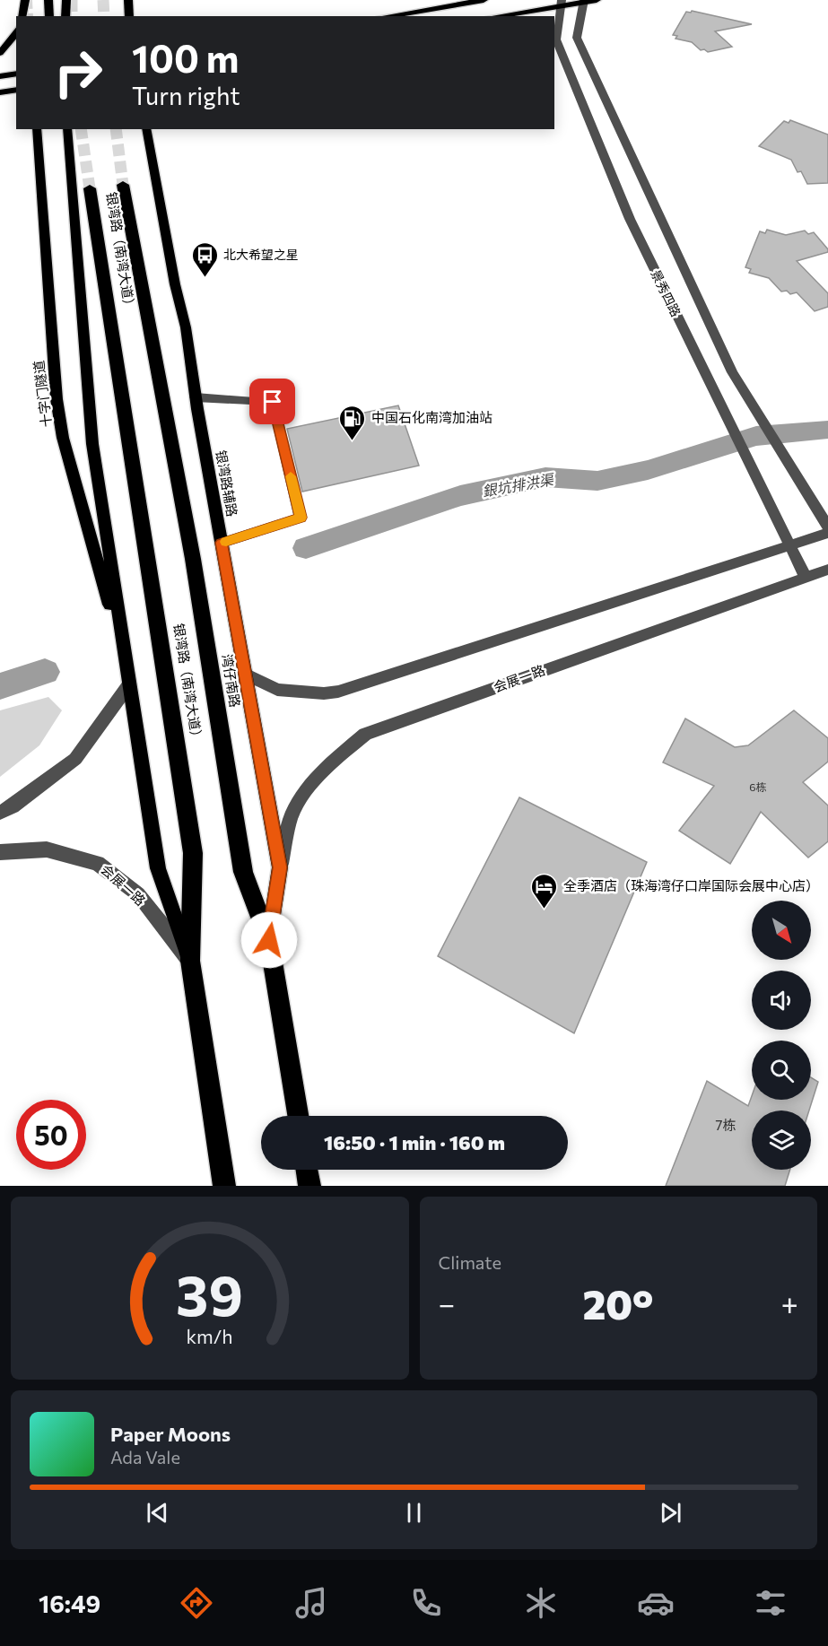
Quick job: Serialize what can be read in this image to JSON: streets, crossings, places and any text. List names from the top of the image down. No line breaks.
{"streets":{"highway":["银湾路（南湾大道）","湾仔南路"],"main road":["十字门隧道","银湾路辅路"],"street":["景秀四路","会展一路"]},"crossings":[["银湾路（南湾大道）","会展一路"],["银湾路（南湾大道）","湾仔南路"],["景秀四路","会展一路"],["银湾路辅路","会展一路"],["银湾路辅路","湾仔南路"]],"water":["銀坑排洪渠"],"places":{"bus stop":["北大希望之星"],"fuel station":["中国石化南湾加油站"],"hotel":["全季酒店（珠海湾仔口岸国际会展中心店）"]},"house_numbers":["6栋","7栋"],"north":"bottom right","page":{"turn":["100 m","Turn right"],"limit":"50","trip":"16:50 · 1 min · 160 m","tile":"Climate","heat":["−","20°","+"],"song":["Paper Moons","Ada Vale"],"tabs":"16:49","gauge":["39","km/h"]}}
